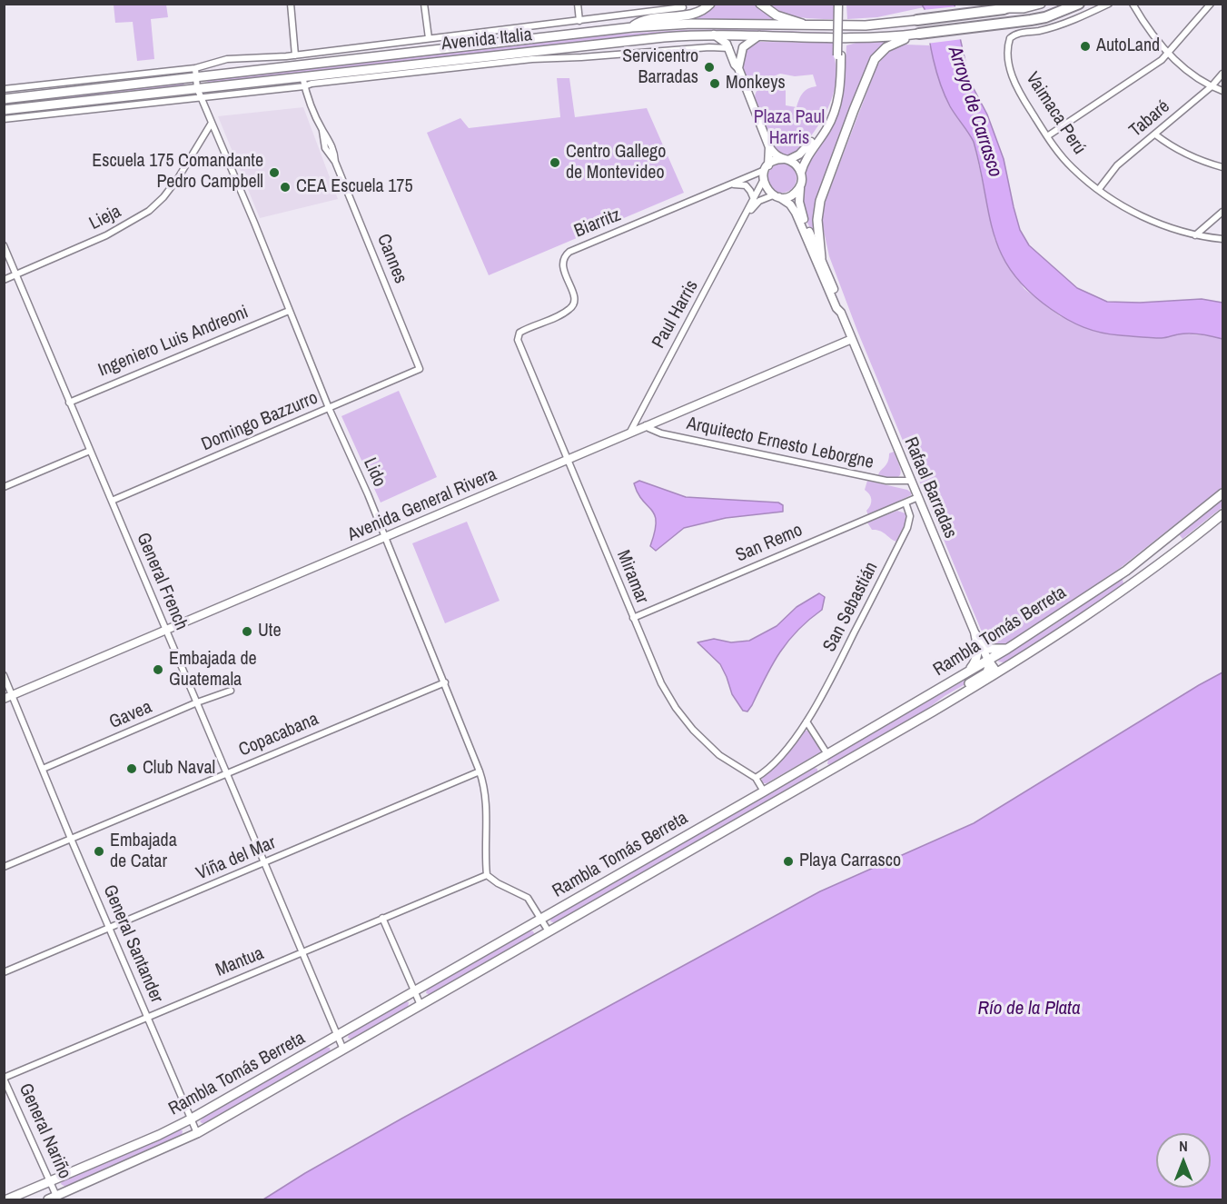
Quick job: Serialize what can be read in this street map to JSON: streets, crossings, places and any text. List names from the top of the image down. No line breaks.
{"streets":{"highway":["Avenida Italia"],"main road":["Rafael Barradas","Avenida General Rivera","Rambla Tomás Berreta"],"street":["Vaimaca Perú","Tabaré","Lieja","Biarritz","Cannes","Paul Harris","Ingeniero Luis Andreoni","Domingo Bazzurro","Arquitecto Ernesto Leborgne","Lido","San Remo","Miramar","General French","San Sebastián","Gavea","Copacabana","Viña del Mar","General Santander","Mantua","General Nariño"]},"crossings":[["Avenida Italia","Cannes"],["Avenida Italia","Lido"],["Vaimaca Perú","Tabaré"],["Lieja","Lido"],["Lieja","General French"],["Biarritz","Paul Harris"],["Biarritz","Rafael Barradas"],["Biarritz","Miramar"],["Cannes","Domingo Bazzurro"],["Paul Harris","Rafael Barradas"],["Paul Harris","Avenida General Rivera"],["Ingeniero Luis Andreoni","Lido"],["Ingeniero Luis Andreoni","General French"],["Domingo Bazzurro","Lido"],["Domingo Bazzurro","General French"],["Arquitecto Ernesto Leborgne","Rafael Barradas"],["Arquitecto Ernesto Leborgne","Avenida General Rivera"],["Lido","Avenida General Rivera"],["Lido","Copacabana"],["Lido","Viña del Mar"],["Lido","Mantua"],["Rafael Barradas","Avenida General Rivera"],["Rafael Barradas","San Remo"],["Rafael Barradas","Rambla Tomás Berreta"],["Avenida General Rivera","Miramar"],["Avenida General Rivera","General French"],["Avenida General Rivera","General Santander"],["San Remo","Miramar"],["San Remo","San Sebastián"],["Miramar","San Sebastián"],["Miramar","Rambla Tomás Berreta"],["General French","Rambla Tomás Berreta"],["General French","Gavea"],["General French","Copacabana"],["General French","Viña del Mar"],["General French","Mantua"],["Rambla Tomás Berreta","General Santander"],["Rambla Tomás Berreta","General Nariño"],["Gavea","General Santander"],["Copacabana","General Santander"],["Viña del Mar","General Santander"],["General Santander","Mantua"],["Mantua","General Nariño"]],"water":["Arroyo de Carrasco","Río de la Plata"],"parks":["Plaza Paul Harris"],"places":["AutoLand","Servicentro Barradas","Monkeys","Centro Gallego de Montevideo","Escuela 175 Comandante Pedro Campbell","CEA Escuela 175","Ute","Embajada de Guatemala","Club Naval","Embajada de Catar","Playa Carrasco"],"north":"top"}
